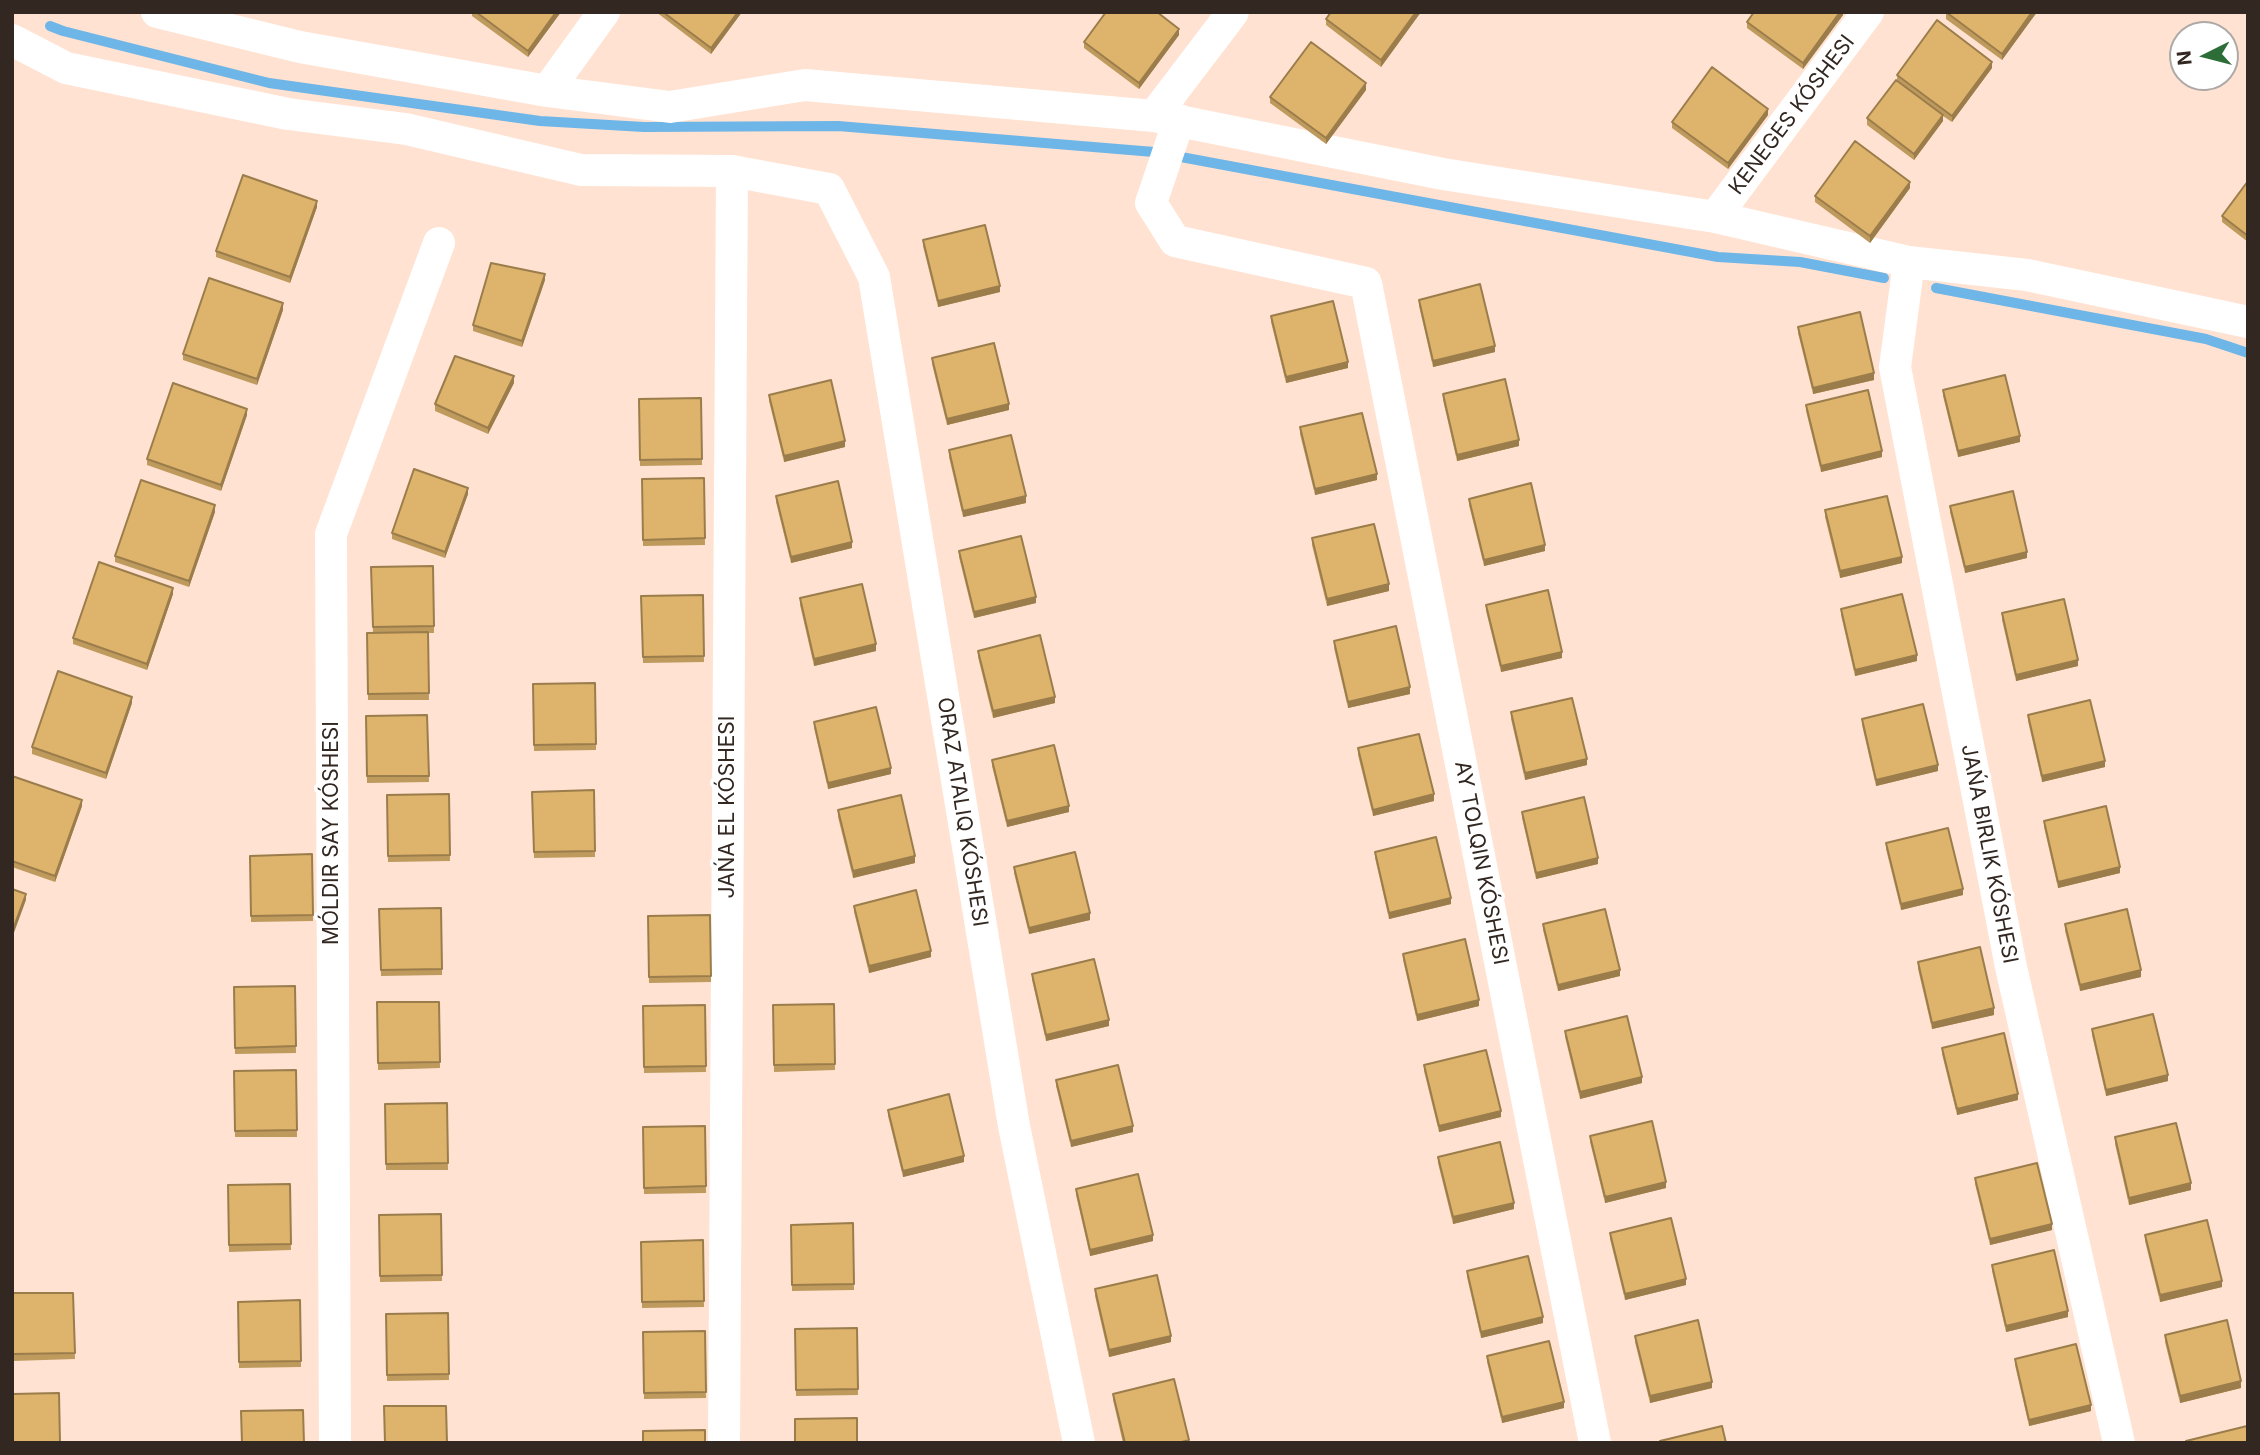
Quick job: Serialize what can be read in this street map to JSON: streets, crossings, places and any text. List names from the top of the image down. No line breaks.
{"streets":{"street":["KENEGES KÓSHESI","JAŃA EL KÓSHESI","MÓLDIR SAY KÓSHESI","JAŃA BIRLIK KÓSHESI"]},"north":"left"}
